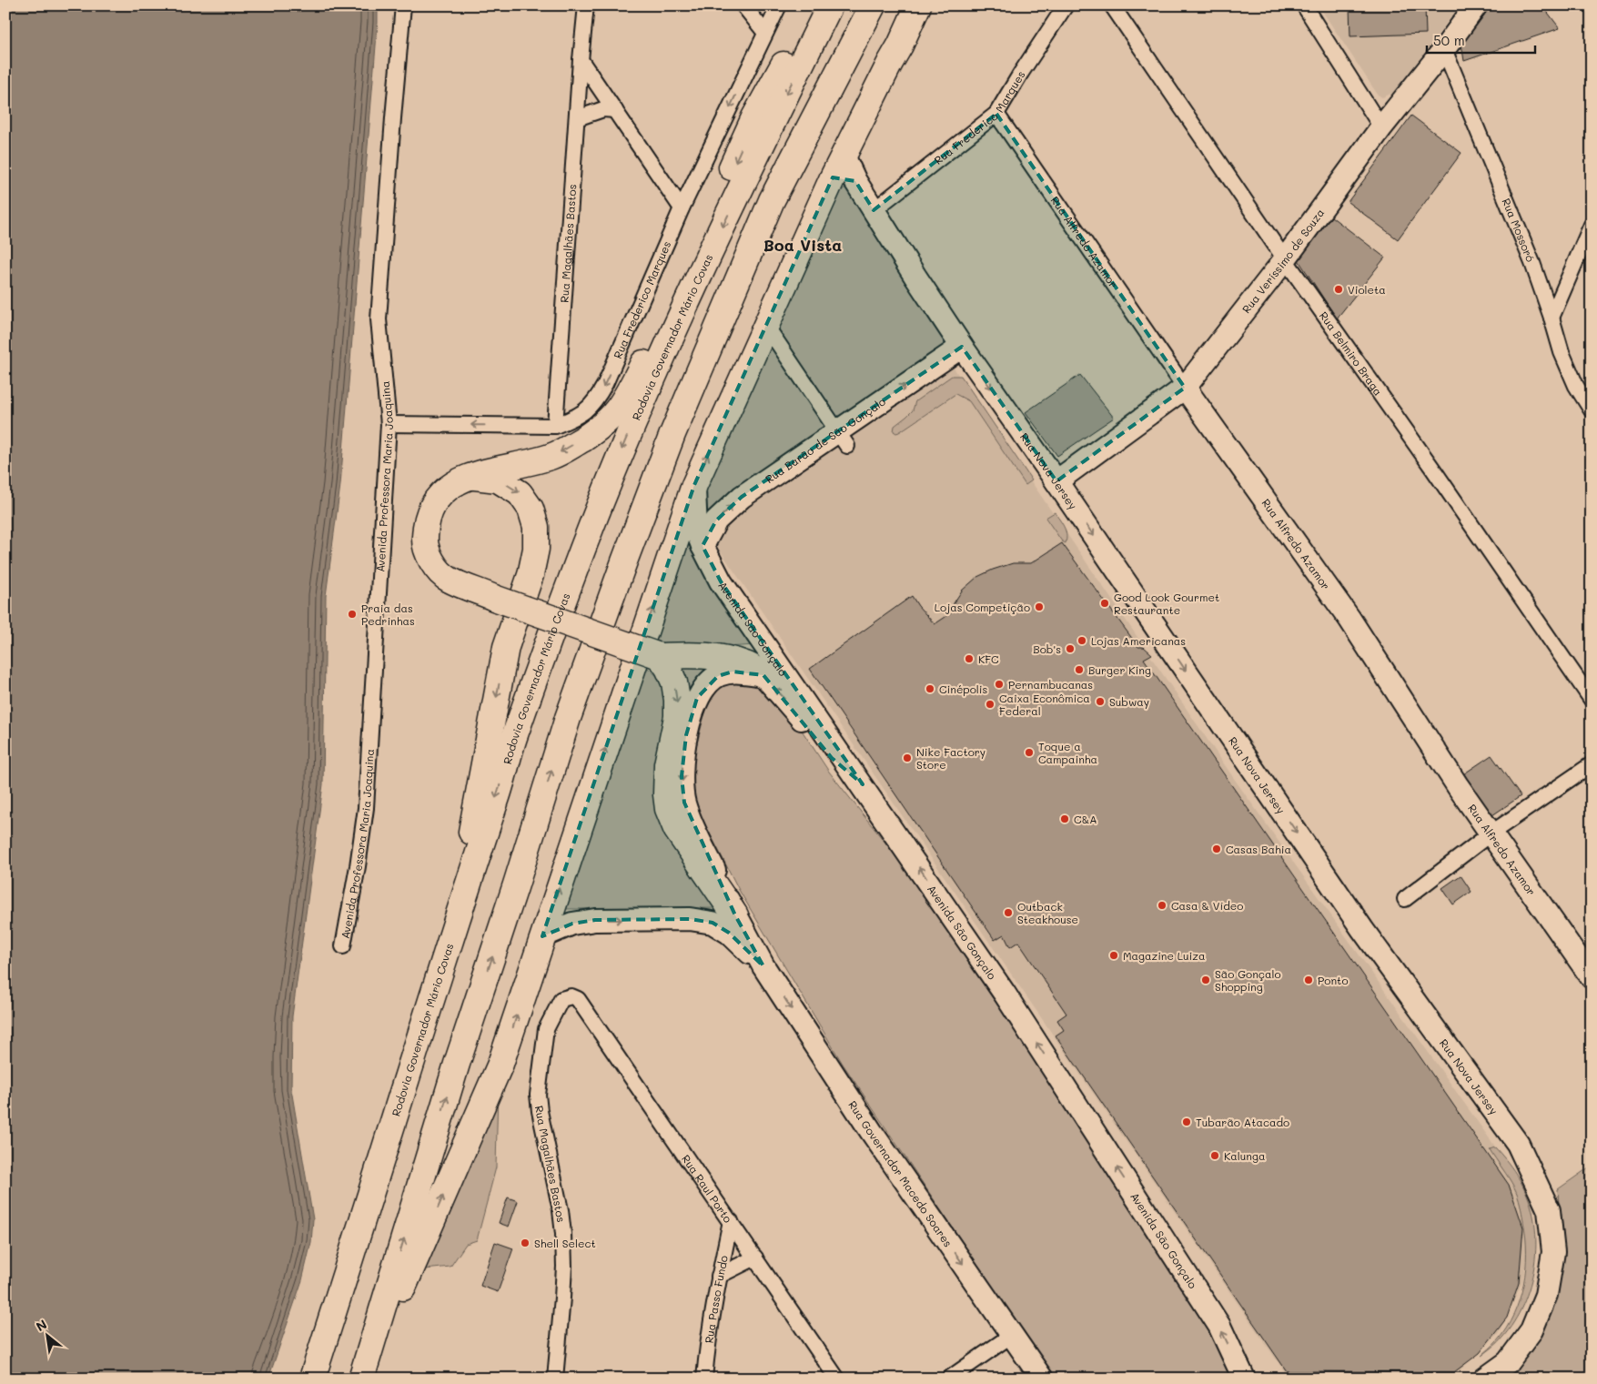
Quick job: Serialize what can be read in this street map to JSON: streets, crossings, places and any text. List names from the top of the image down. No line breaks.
{"streets":{"highway":["Rodovia Governador Mário Covas"],"street":["Rua Frederico Marques","Rua Mossoró","Rua Alfredo Azamor","Rua Magalhães Bastos","Rua Veríssimo de Souza","Rua Belmiro Braga","Rua Barão de São Gonçalo","Rua Nova Jersey","Avenida Professora Maria Joaquina","Avenida São Gonçalo","Rua Governador Macedo Soares","Rua Raul Porto","Rua Passo Fundo"]},"crossings":[["Rua Frederico Marques","Rua Alfredo Azamor"],["Rua Frederico Marques","Rua Magalhães Bastos"],["Rua Frederico Marques","Rua Nova Jersey"],["Rua Frederico Marques","Avenida Professora Maria Joaquina"],["Rua Mossoró","Rua Veríssimo de Souza"],["Rua Alfredo Azamor","Rua Veríssimo de Souza"],["Rua Magalhães Bastos","Rua Raul Porto"],["Rua Veríssimo de Souza","Rua Belmiro Braga"],["Rua Veríssimo de Souza","Rua Nova Jersey"],["Rua Barão de São Gonçalo","Rua Nova Jersey"],["Rua Barão de São Gonçalo","Avenida São Gonçalo"],["Rua Raul Porto","Rua Passo Fundo"]],"one_way":["Rua Frederico Marques","Rua Barão de São Gonçalo","Rua Nova Jersey","Avenida São Gonçalo"],"districts":["Boa Vista"],"places":["Violeta","Good Look Gourmet Restaurante","Lojas Competição","Praia das Pedrinhas","Lojas Americanas","Bob's","KFC","Burger King","Pernambucanas","Cinépolis","Subway","Caixa Econômica Federal","Toque a Campainha","Nike Factory Store","C&A","Casas Bahia","Casa & Vídeo","Outback Steakhouse","Magazine Luiza","São Gonçalo Shopping","Ponto","Tubarão Atacado","Kalunga","Shell Select"],"scale_bar":"50 m","north":"top left"}
